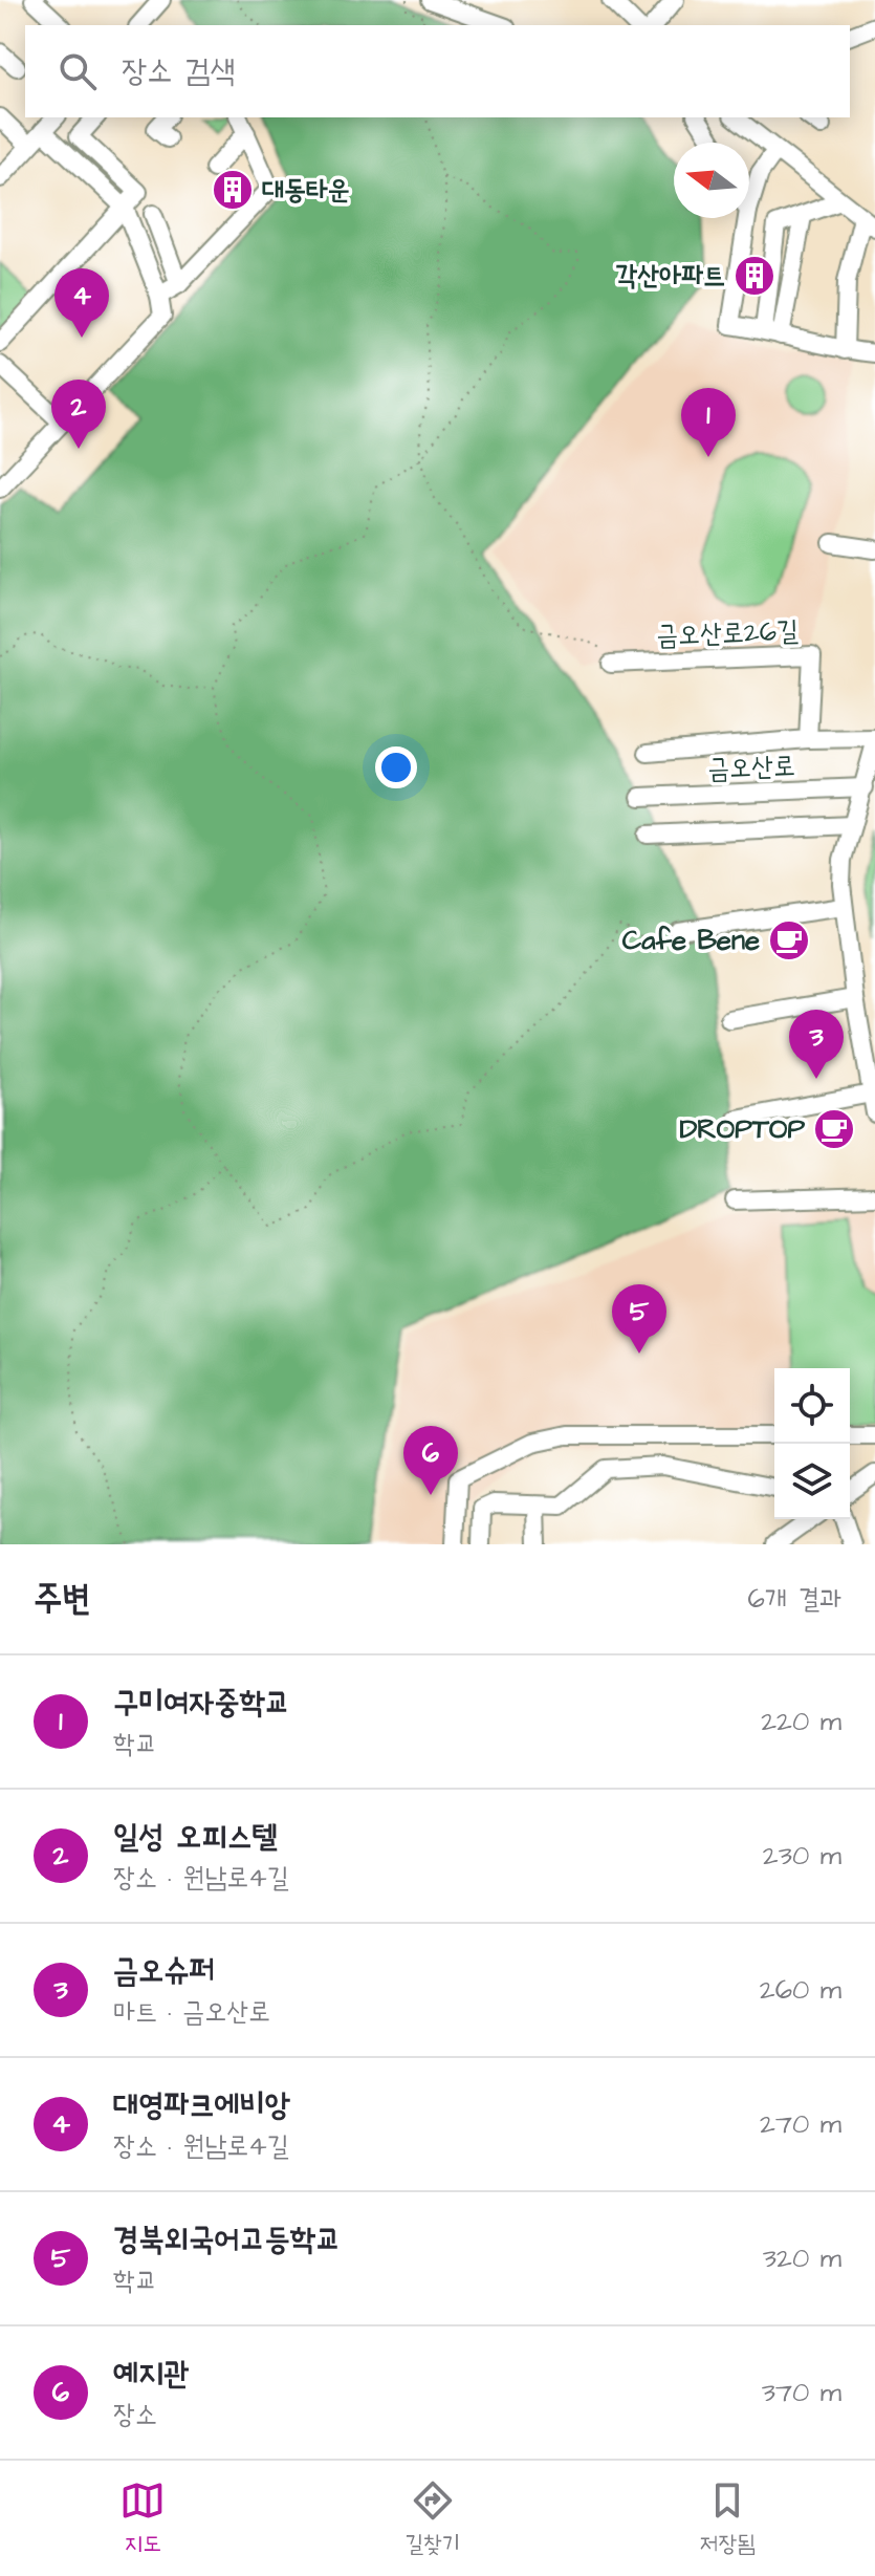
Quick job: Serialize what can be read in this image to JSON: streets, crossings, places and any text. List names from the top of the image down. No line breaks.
{"streets":{"street":["금오산로26길","금오산로"]},"places":{"building":["대동타운","각산아파트"],"cafe":["Cafe Bene","DROPTOP"]},"north":"left","page":{"search":"장소 검색","pins":["4","2","1","3","5","6"],"heading":["주변","6개 결과"],"list":[{"mark":"1","name":"구미여자중학교","note":"학교","value":"220 m"},{"mark":"2","name":"일성 오피스텔","note":"장소 · 원남로4길","value":"230 m"},{"mark":"3","name":"금오슈퍼","note":"마트 · 금오산로","value":"260 m"},{"mark":"4","name":"대영파크에비앙","note":"장소 · 원남로4길","value":"270 m"},{"mark":"5","name":"경북외국어고등학교","note":"학교","value":"320 m"},{"mark":"6","name":"예지관","note":"장소","value":"370 m"}],"nav":["지도","길찾기","저장됨"]}}
